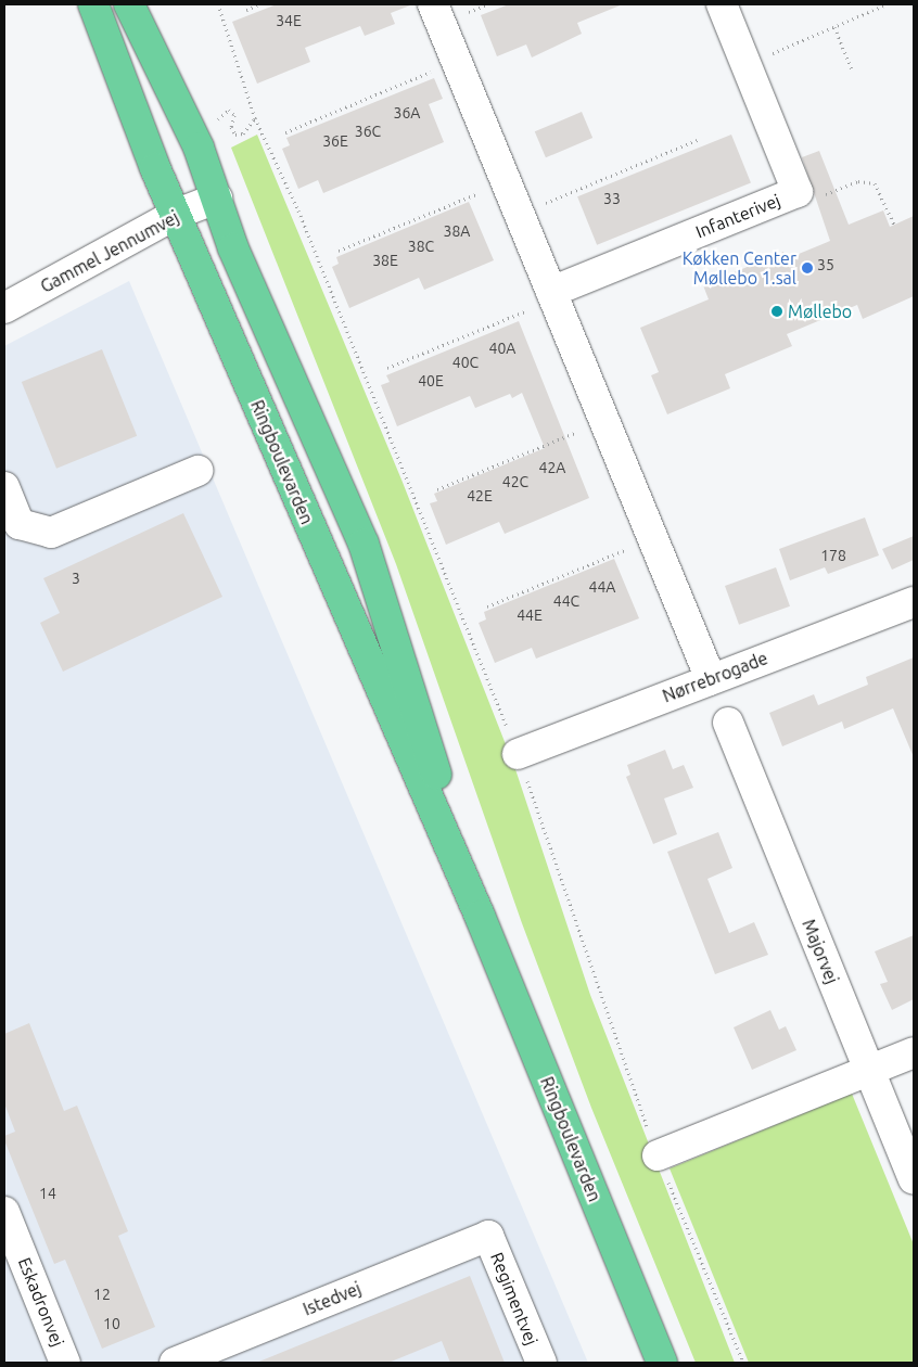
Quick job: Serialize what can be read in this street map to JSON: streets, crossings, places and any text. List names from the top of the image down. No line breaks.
{"streets":{"main road":["Ringboulevarden"],"street":["Infanterivej","Gammel Jennumvej","Nørrebrogade","Majorvej","Istedvej","Regimentvej","Eskadronvej"]},"crossings":[["Gammel Jennumvej","Ringboulevarden"],["Istedvej","Regimentvej"]],"places":["Køkken Center Møllebo 1.sal","Møllebo"],"house_numbers":["34E","36A","36C","36E","33","38A","38C","38E","35","40A","40C","40E","42A","42C","42E","178","3","44A","44C","44E","14","12","10"]}
